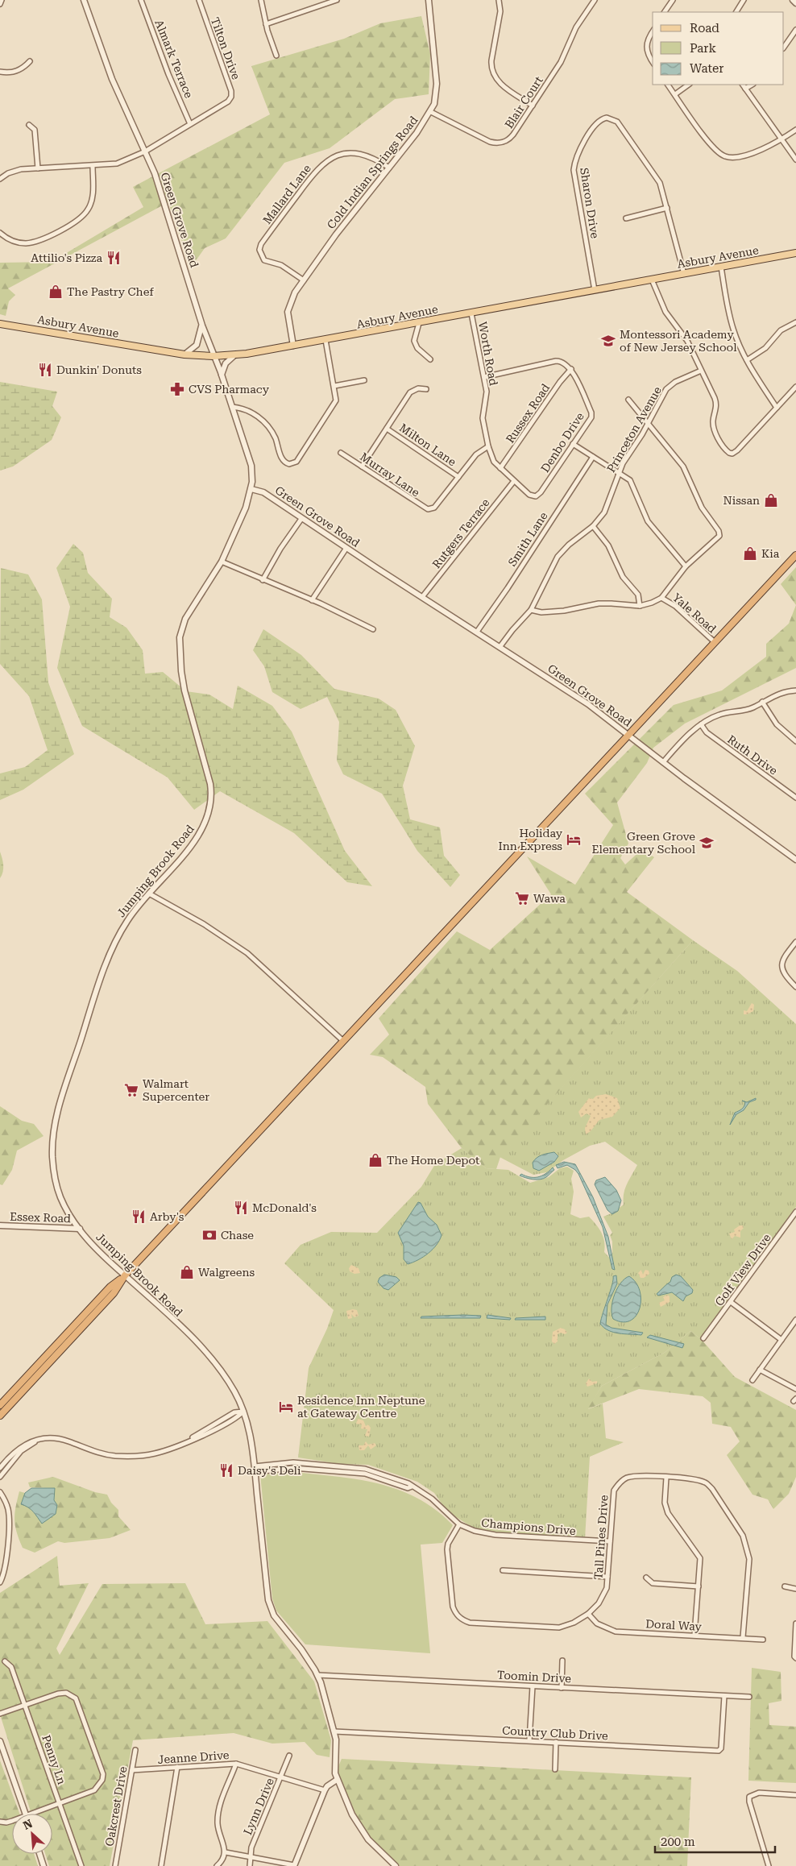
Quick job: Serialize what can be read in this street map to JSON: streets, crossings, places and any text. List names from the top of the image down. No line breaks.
{"streets":{"main road":["Asbury Avenue"],"street":["Tilton Drive","Almark Terrace","Blair Court","Cold Indian Springs Road","Mallard Lane","Sharon Drive","Green Grove Road","Worth Road","Russex Road","Princeton Avenue","Denbo Drive","Milton Lane","Murray Lane","Rutgers Terrace","Smith Lane","Yale Road","Ruth Drive","Jumping Brook Road","Essex Road","Golf View Drive","Champions Drive","Tall Pines Drive","Doral Way","Toomin Drive","Country Club Drive","Jeanne Drive","Penny Ln","Oakcrest Drive","Lynn Drive"]},"crossings":[["Tilton Drive","Almark Terrace"],["Tilton Drive","Green Grove Road"],["Blair Court","Cold Indian Springs Road"],["Cold Indian Springs Road","Mallard Lane"],["Cold Indian Springs Road","Asbury Avenue"],["Sharon Drive","Asbury Avenue"],["Green Grove Road","Asbury Avenue"],["Green Grove Road","Princeton Avenue"],["Green Grove Road","Rutgers Terrace"],["Green Grove Road","Smith Lane"],["Green Grove Road","Jumping Brook Road"],["Asbury Avenue","Worth Road"],["Worth Road","Russex Road"],["Worth Road","Denbo Drive"],["Worth Road","Rutgers Terrace"],["Russex Road","Denbo Drive"],["Milton Lane","Murray Lane"],["Jumping Brook Road","Essex Road"],["Jumping Brook Road","Champions Drive"],["Jumping Brook Road","Toomin Drive"],["Jumping Brook Road","Country Club Drive"],["Champions Drive","Tall Pines Drive"],["Tall Pines Drive","Doral Way"],["Toomin Drive","Country Club Drive"],["Jeanne Drive","Oakcrest Drive"],["Jeanne Drive","Lynn Drive"]],"places":{"restaurant":["Attilio's Pizza","Dunkin' Donuts","McDonald's","Arby's","Daisy's Deli"],"shop":["The Pastry Chef","Nissan","Kia","The Home Depot","Walgreens"],"school or university":["Montessori Academy of New Jersey School","Green Grove Elementary School"],"pharmacy":["CVS Pharmacy"],"hotel":["Holiday Inn Express","Residence Inn Neptune at Gateway Centre"],"supermarket":["Wawa","Walmart Supercenter"],"bank":["Chase"]},"legend":["Road","Park","Water"],"scale_bar":"200 m","north":"top left"}
